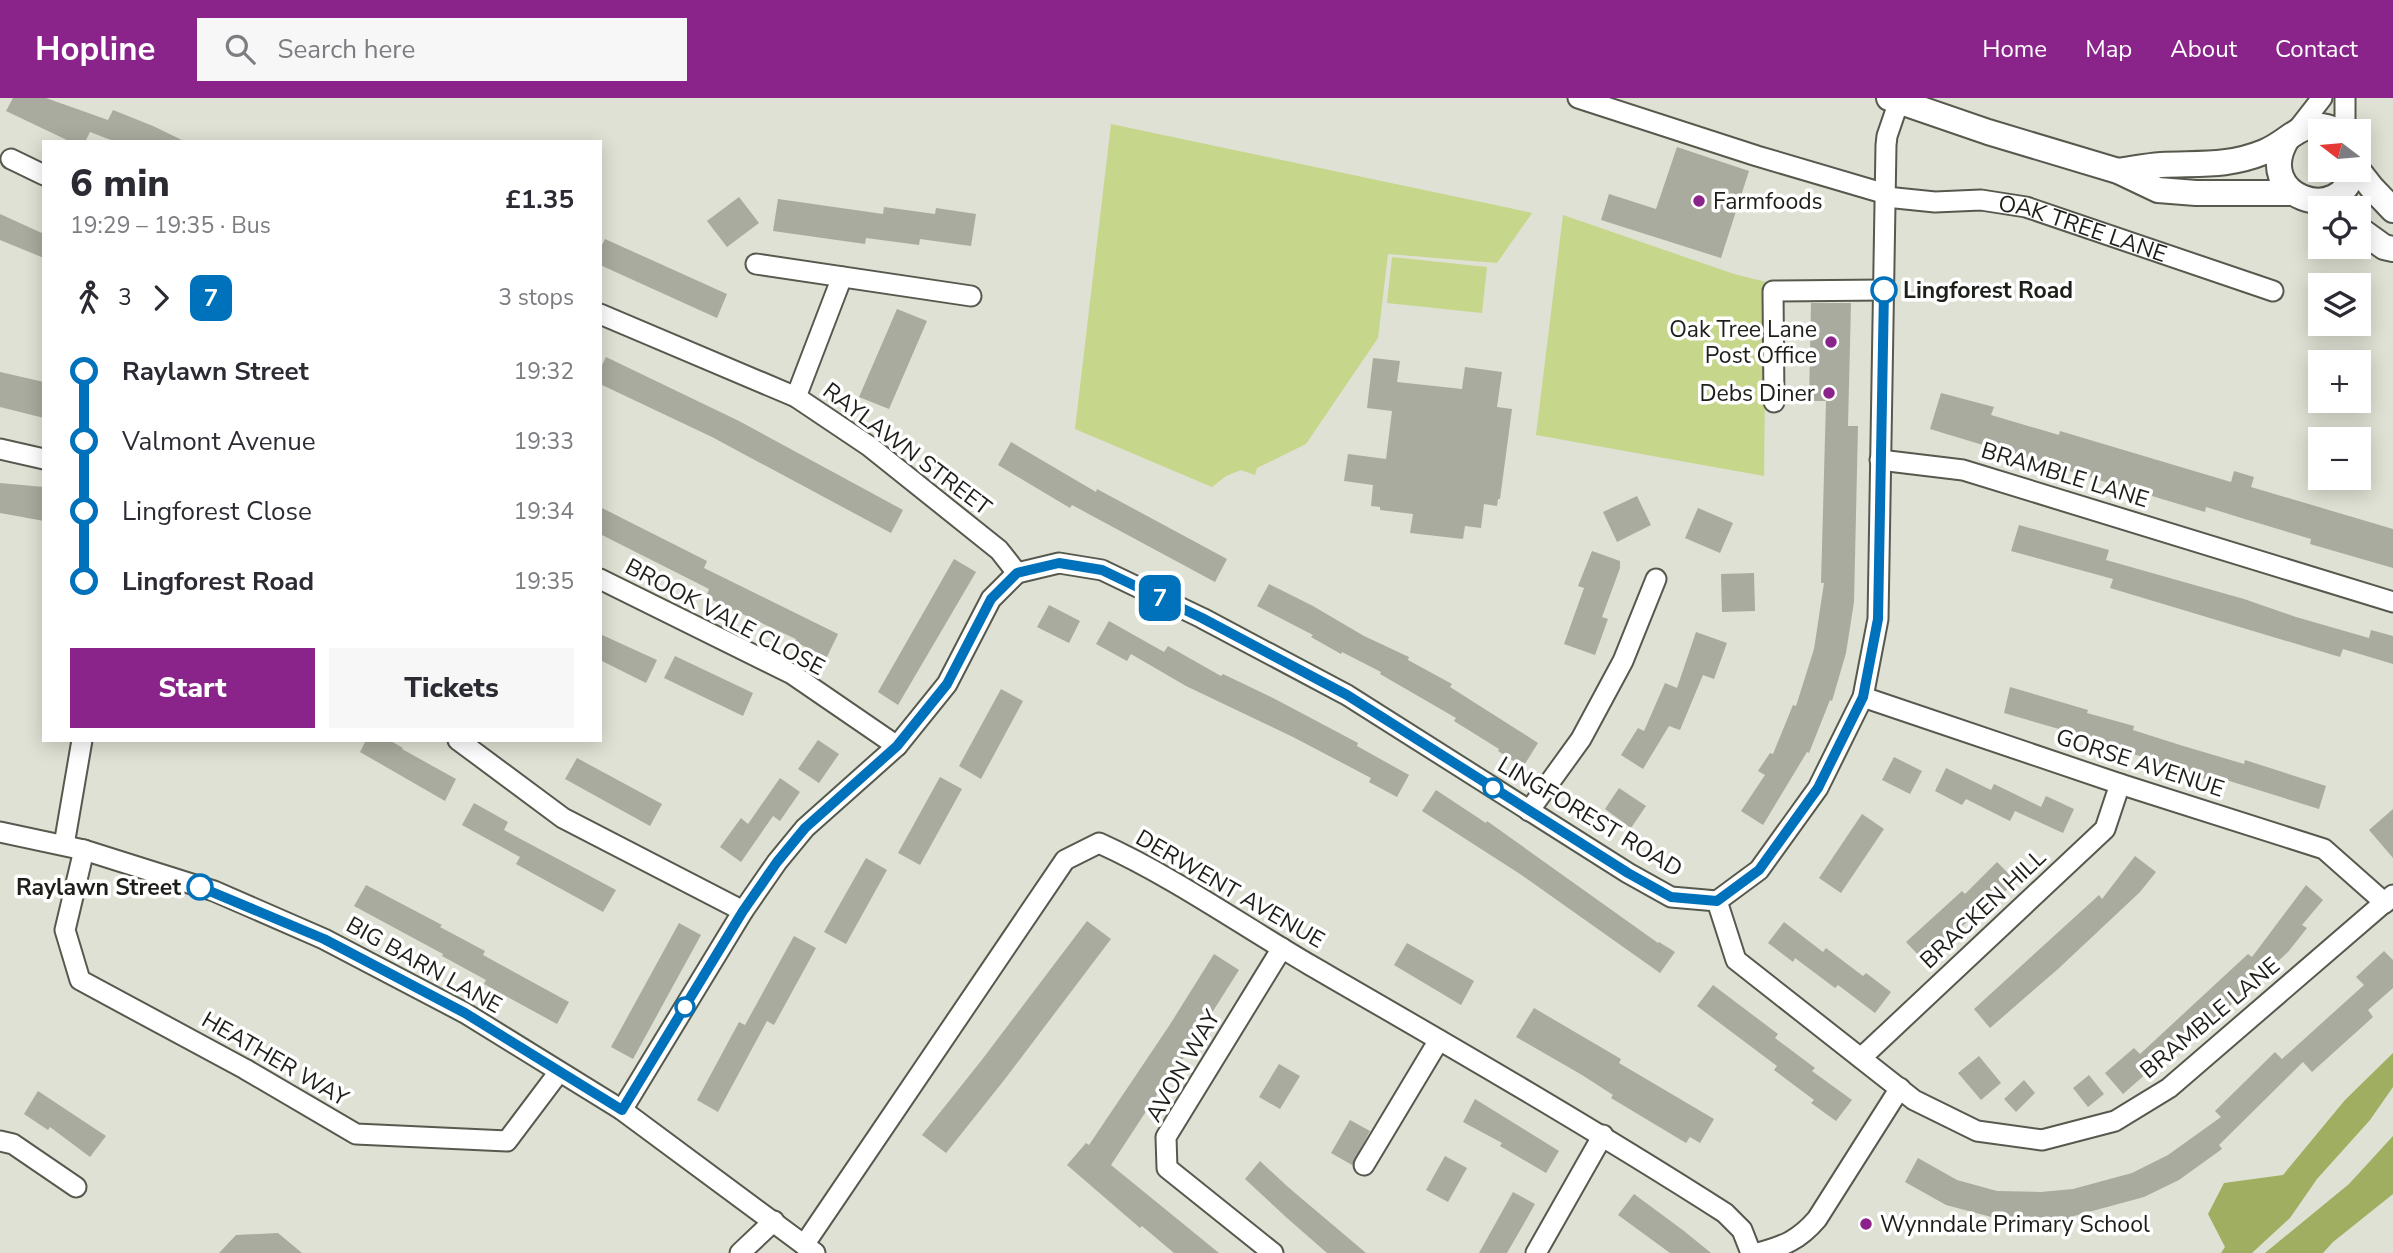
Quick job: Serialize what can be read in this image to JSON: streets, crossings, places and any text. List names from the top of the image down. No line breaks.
{"streets":{"street":["OAK TREE LANE","RAYLAWN STREET","BRAMBLE LANE","BROOK VALE CLOSE","GORSE AVENUE","LINGFOREST ROAD","DERWENT AVENUE","BRACKEN HILL","BIG BARN LANE","HEATHER WAY","AVON WAY"]},"crossings":[["RAYLAWN STREET","LINGFOREST ROAD"],["BRAMBLE LANE","GORSE AVENUE"],["BRAMBLE LANE","LINGFOREST ROAD"],["BRAMBLE LANE","BRACKEN HILL"],["GORSE AVENUE","BRACKEN HILL"],["DERWENT AVENUE","BIG BARN LANE"],["DERWENT AVENUE","AVON WAY"],["BIG BARN LANE","HEATHER WAY"]],"places":["Farmfoods","Lingforest Road","Oak Tree Lane Post Office","Debs Diner","Raylawn Street","Wynndale Primary School"],"lines":["bus line 7"],"north":"left","page":{"header":"Hopline","search":"Search here","nav":["Home","Map","About","Contact"],"on_map":"7","map_buttons":["+","−"],"heading":["6 min","19:29 – 19:35 · Bus","£1.35"],"legs":["3","7","3 stops"],"list":[{"name":"Raylawn Street","value":"19:32"},{"name":"Valmont Avenue","value":"19:33"},{"name":"Lingforest Close","value":"19:34"},{"name":"Lingforest Road","value":"19:35"}],"buttons":["Start","Tickets"]}}
